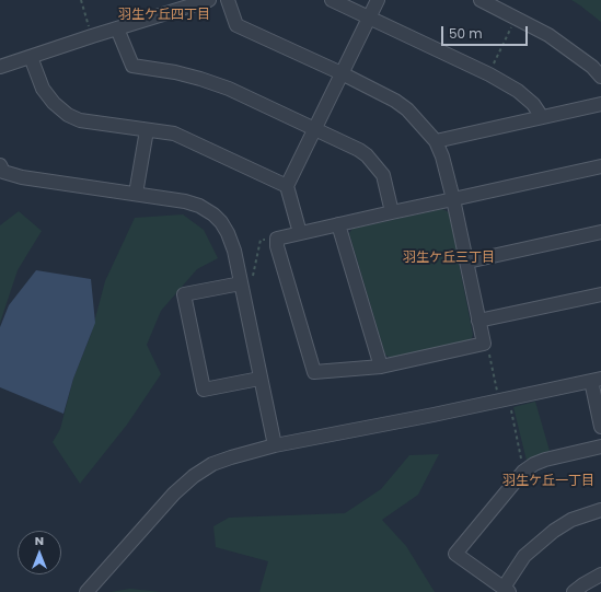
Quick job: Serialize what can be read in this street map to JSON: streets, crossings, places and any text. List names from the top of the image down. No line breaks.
{"districts":["羽生ケ丘四丁目","羽生ケ丘三丁目","羽生ケ丘一丁目"],"scale_bar":"50 m","north":"top"}
